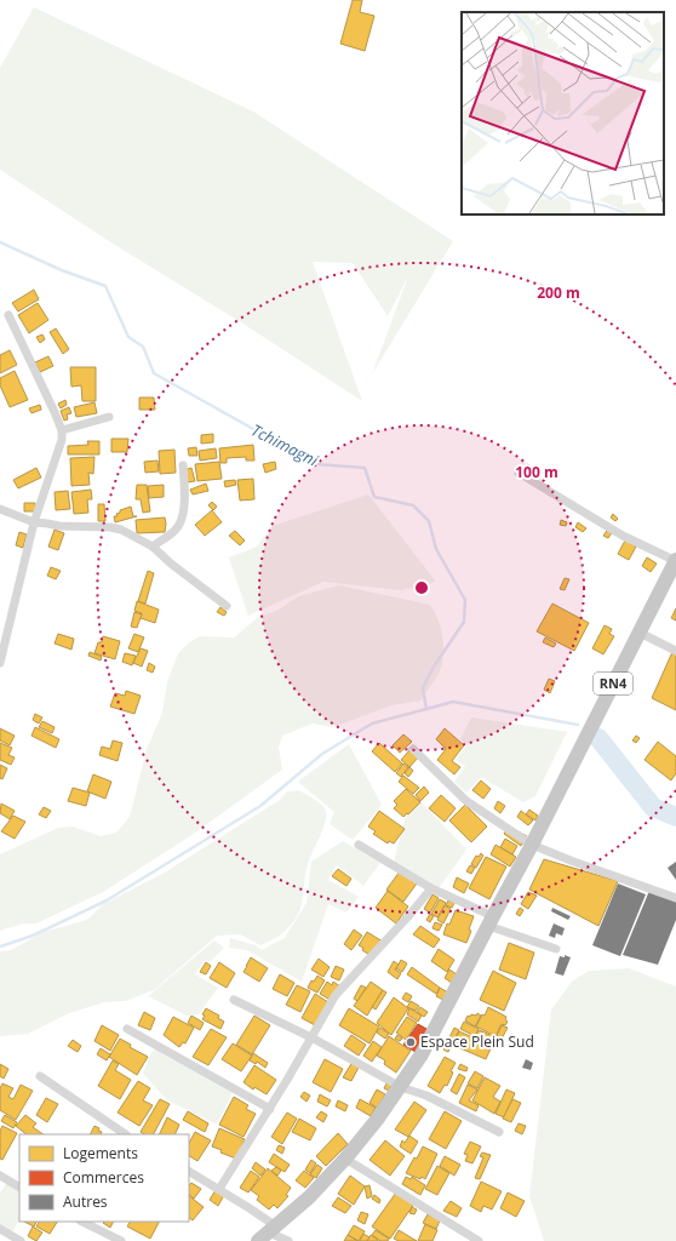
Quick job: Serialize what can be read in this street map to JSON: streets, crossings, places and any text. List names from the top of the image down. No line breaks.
{"streets":{"highway":["RN4"]},"water":["Tchimagni"],"places":["Espace Plein Sud"],"legend":["Logements","Commerces","Autres"],"rings":["200 m","100 m"]}
